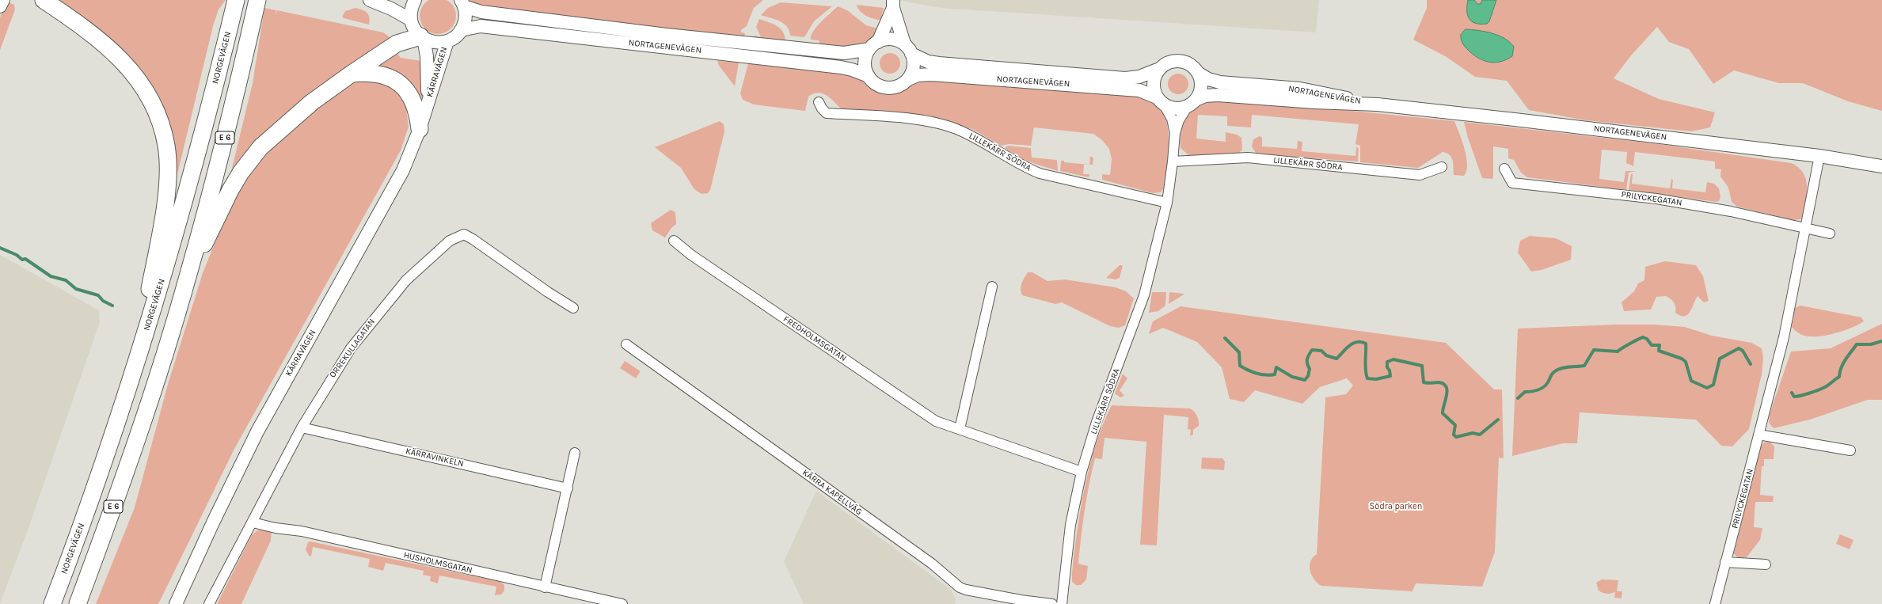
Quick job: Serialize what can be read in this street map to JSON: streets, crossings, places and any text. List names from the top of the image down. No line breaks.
{"streets":{"highway":["NORGEVÄGEN","E 6"],"street":["NORTAGENEVÄGEN","KÄRRAVÄGEN","LILLEKÄRR SÖDRA","PRILYCKEGATAN","FREDHOLMSGATAN","ORREKULLAGATAN","KÄRRAVINKELN","KÄRRA KAPELLVÄG","HUSHOLMSGATAN"]},"crossings":[["NORTAGENEVÄGEN","KÄRRAVÄGEN"],["NORTAGENEVÄGEN","LILLEKÄRR SÖDRA"],["NORTAGENEVÄGEN","PRILYCKEGATAN"],["LILLEKÄRR SÖDRA","FREDHOLMSGATAN"],["ORREKULLAGATAN","KÄRRAVINKELN"],["ORREKULLAGATAN","HUSHOLMSGATAN"]],"parks":["Södra parken"]}
